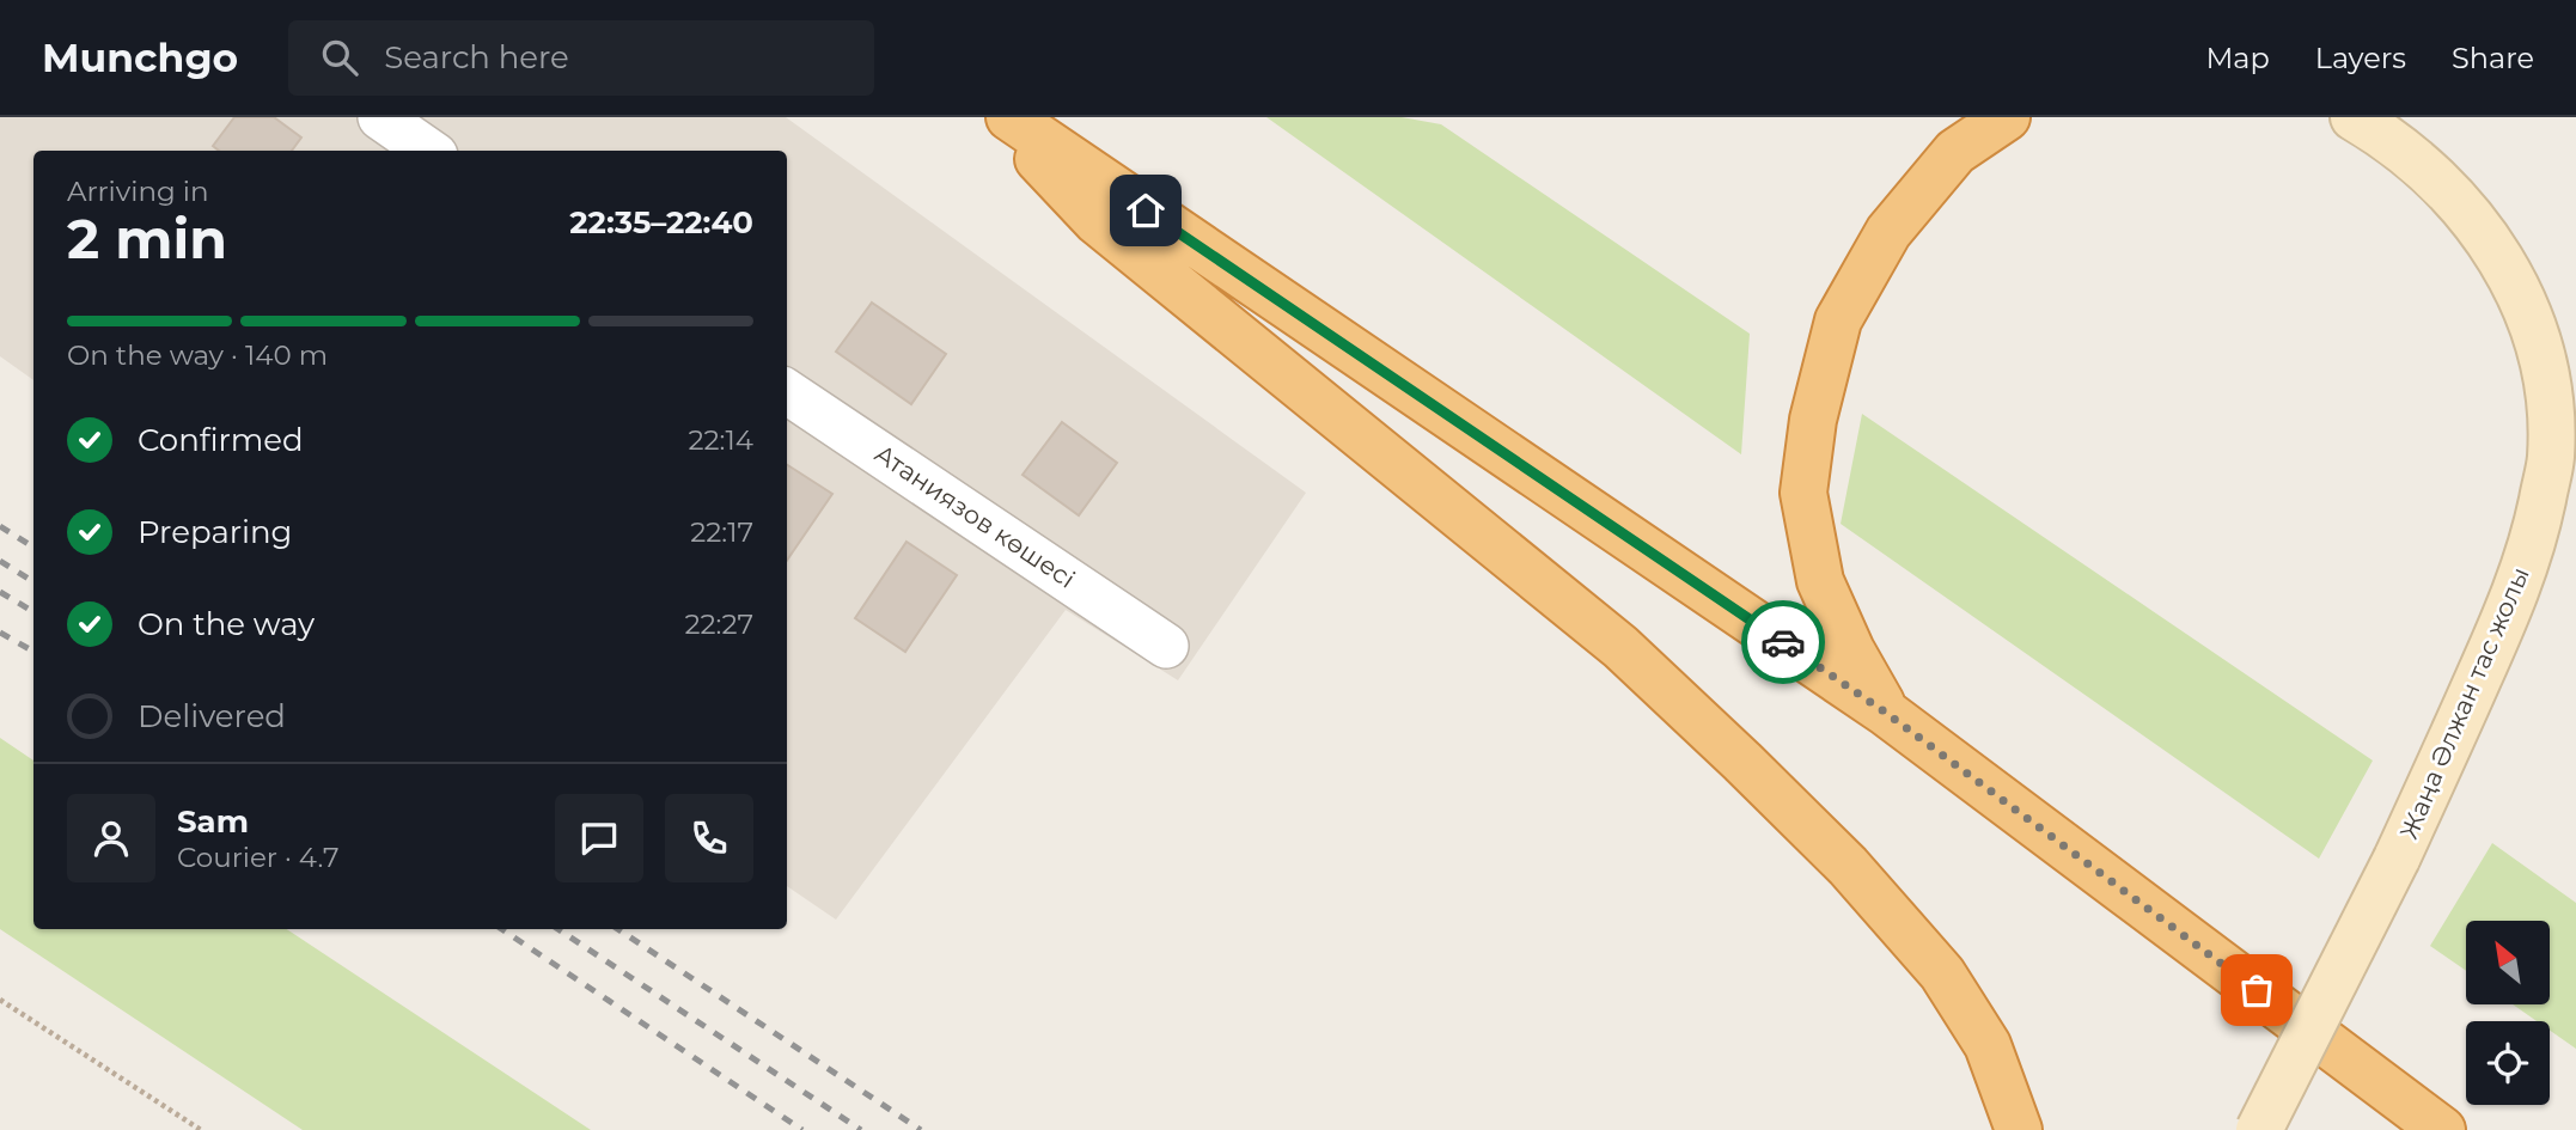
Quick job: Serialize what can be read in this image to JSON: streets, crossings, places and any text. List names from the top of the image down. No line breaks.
{"streets":{"main road":["Жаңа Әлжан тас жолы"],"street":["Атаниязов көшесі"]},"north":"top left","page":{"header":"Munchgo","search":"Search here","nav":["Map","Layers","Share"],"heading":["2 min","Arriving in","22:35–22:40"],"panel":["Sam","Courier · 4.7"],"bar":"On the way · 140 m","list":[["Confirmed","22:14"],["Preparing","22:17"],["On the way","22:27"],"Delivered"]}}
